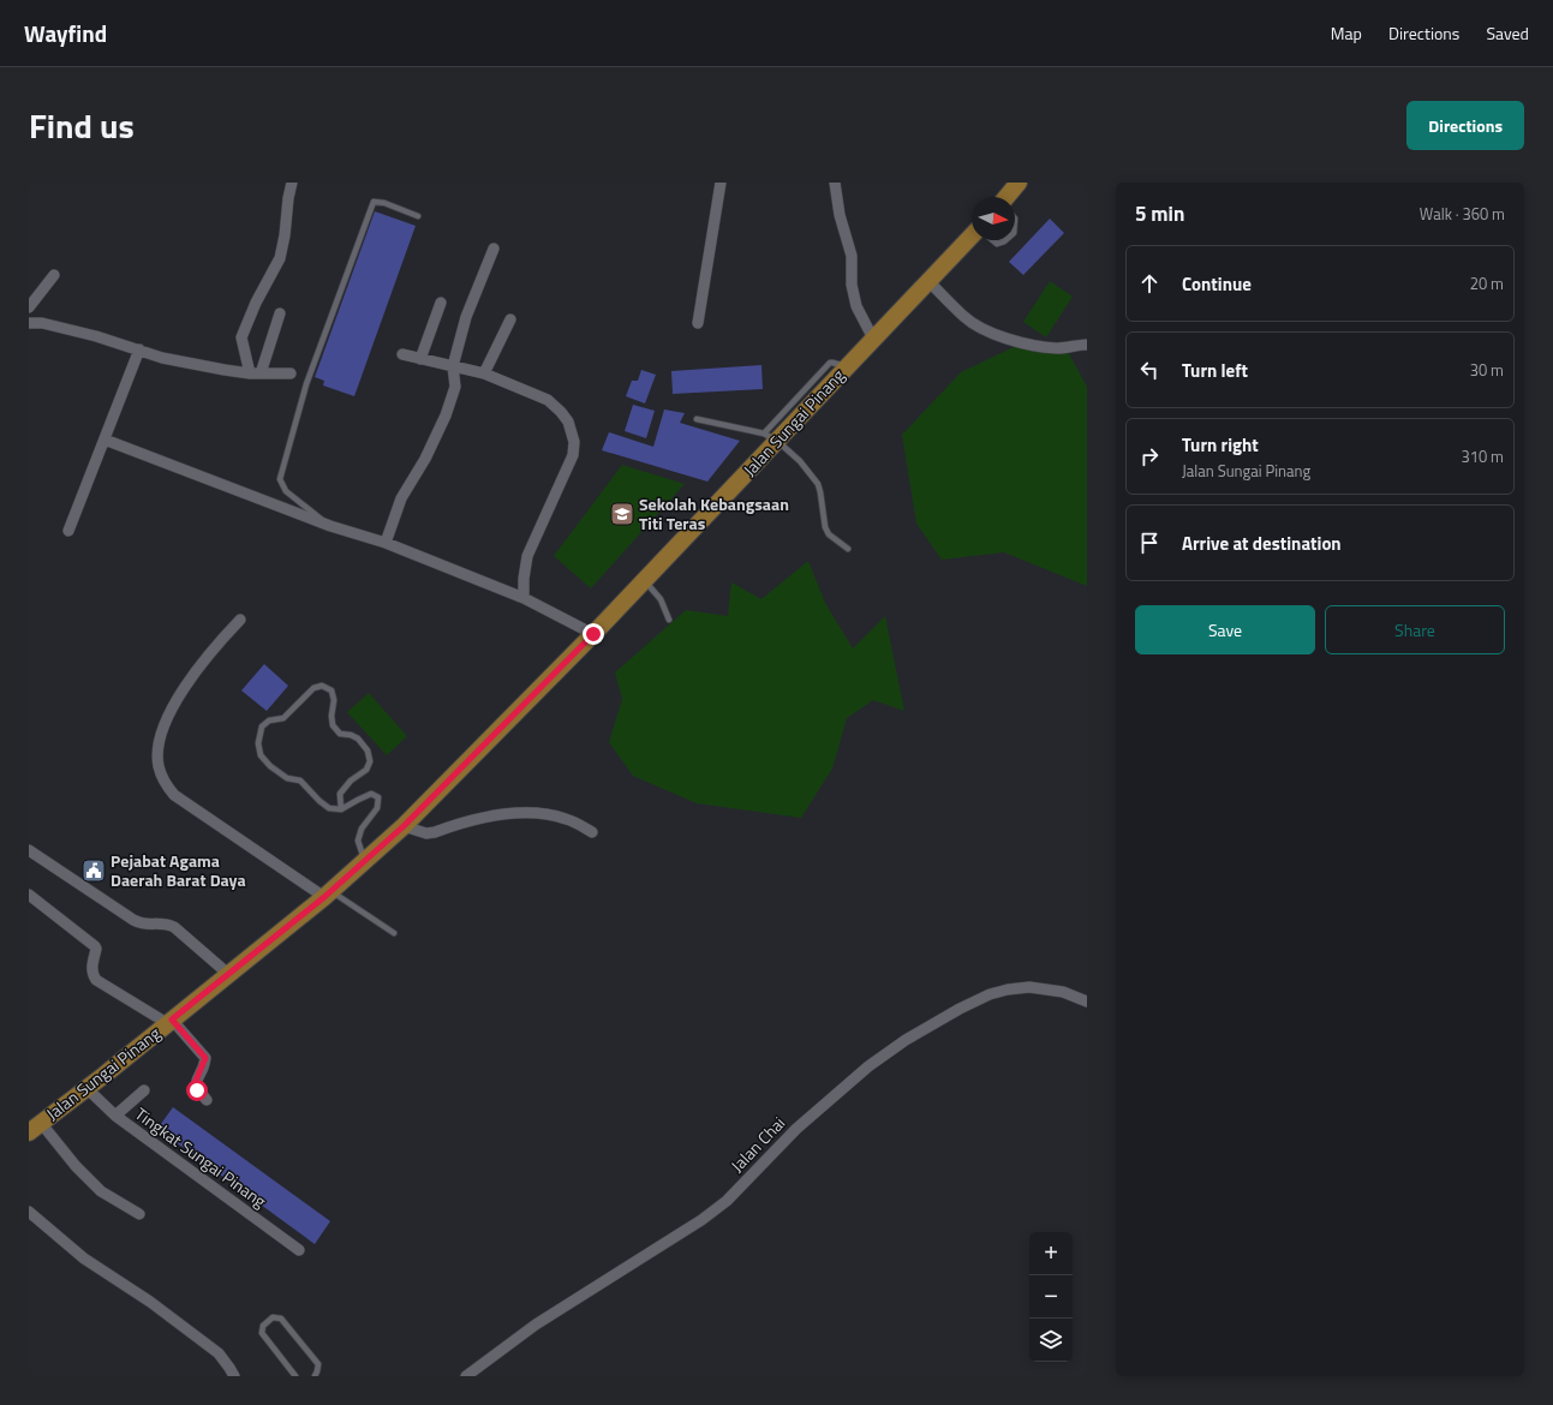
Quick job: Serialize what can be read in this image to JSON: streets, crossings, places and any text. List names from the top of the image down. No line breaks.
{"streets":{"main road":["Jalan Sungai Pinang"],"street":["Jalan Chai","Tingkat Sungai Pinang"]},"crossings":[["Jalan Sungai Pinang","Tingkat Sungai Pinang"]],"places":{"school or university":["Sekolah Kebangsaan Titi Teras"],"public building":["Pejabat Agama Daerah Barat Daya"]},"north":"right","page":{"header":"Wayfind","nav":["Map","Directions","Saved"],"title":"Find us","buttons":["Directions",["Save","Share"]],"heading":["5 min","Walk · 360 m"],"list":[["Continue","20 m"],["Turn left","30 m"],["Turn right","Jalan Sungai Pinang","310 m"],"Arrive at destination"],"map_buttons":["+","−"]}}
